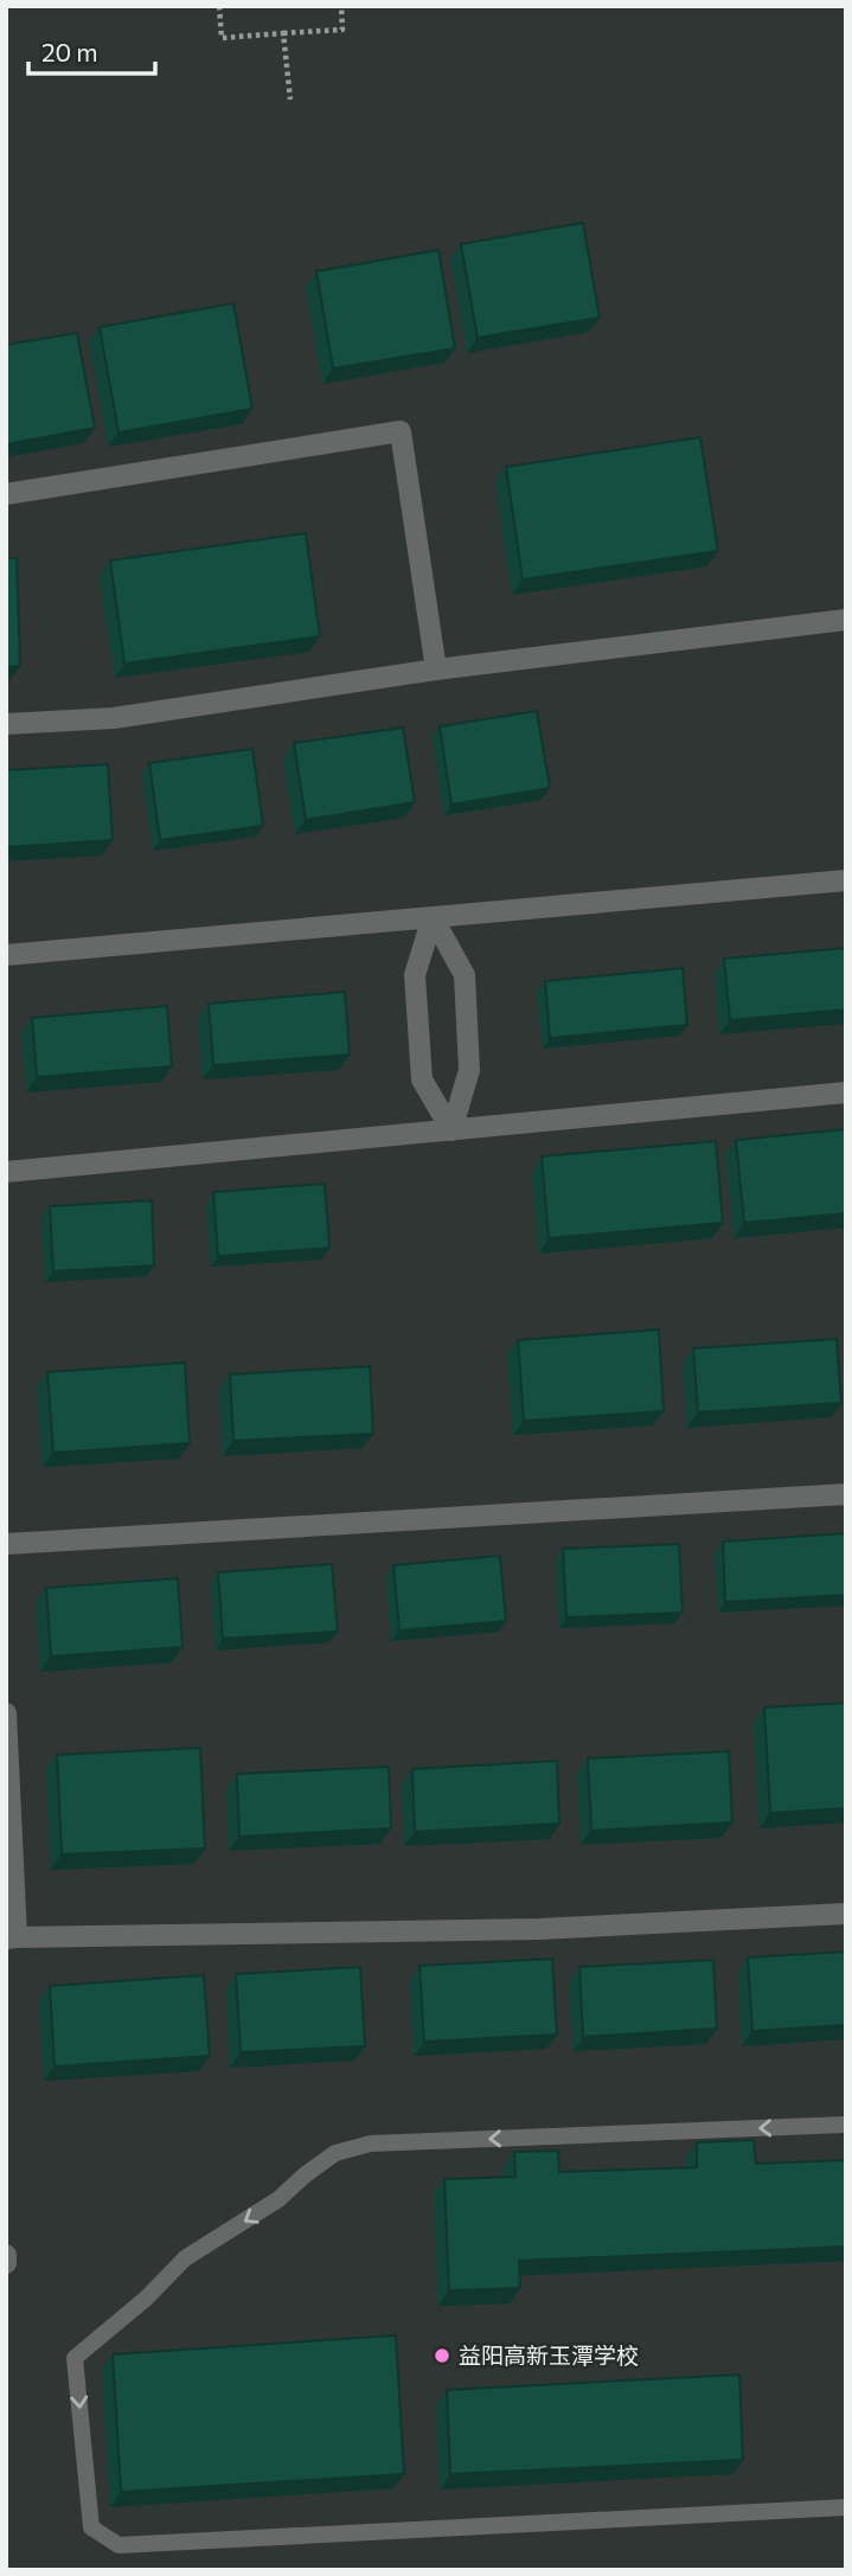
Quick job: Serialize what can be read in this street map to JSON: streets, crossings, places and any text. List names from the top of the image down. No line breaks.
{"places":["益阳高新玉潭学校"],"scale_bar":"20 m"}
